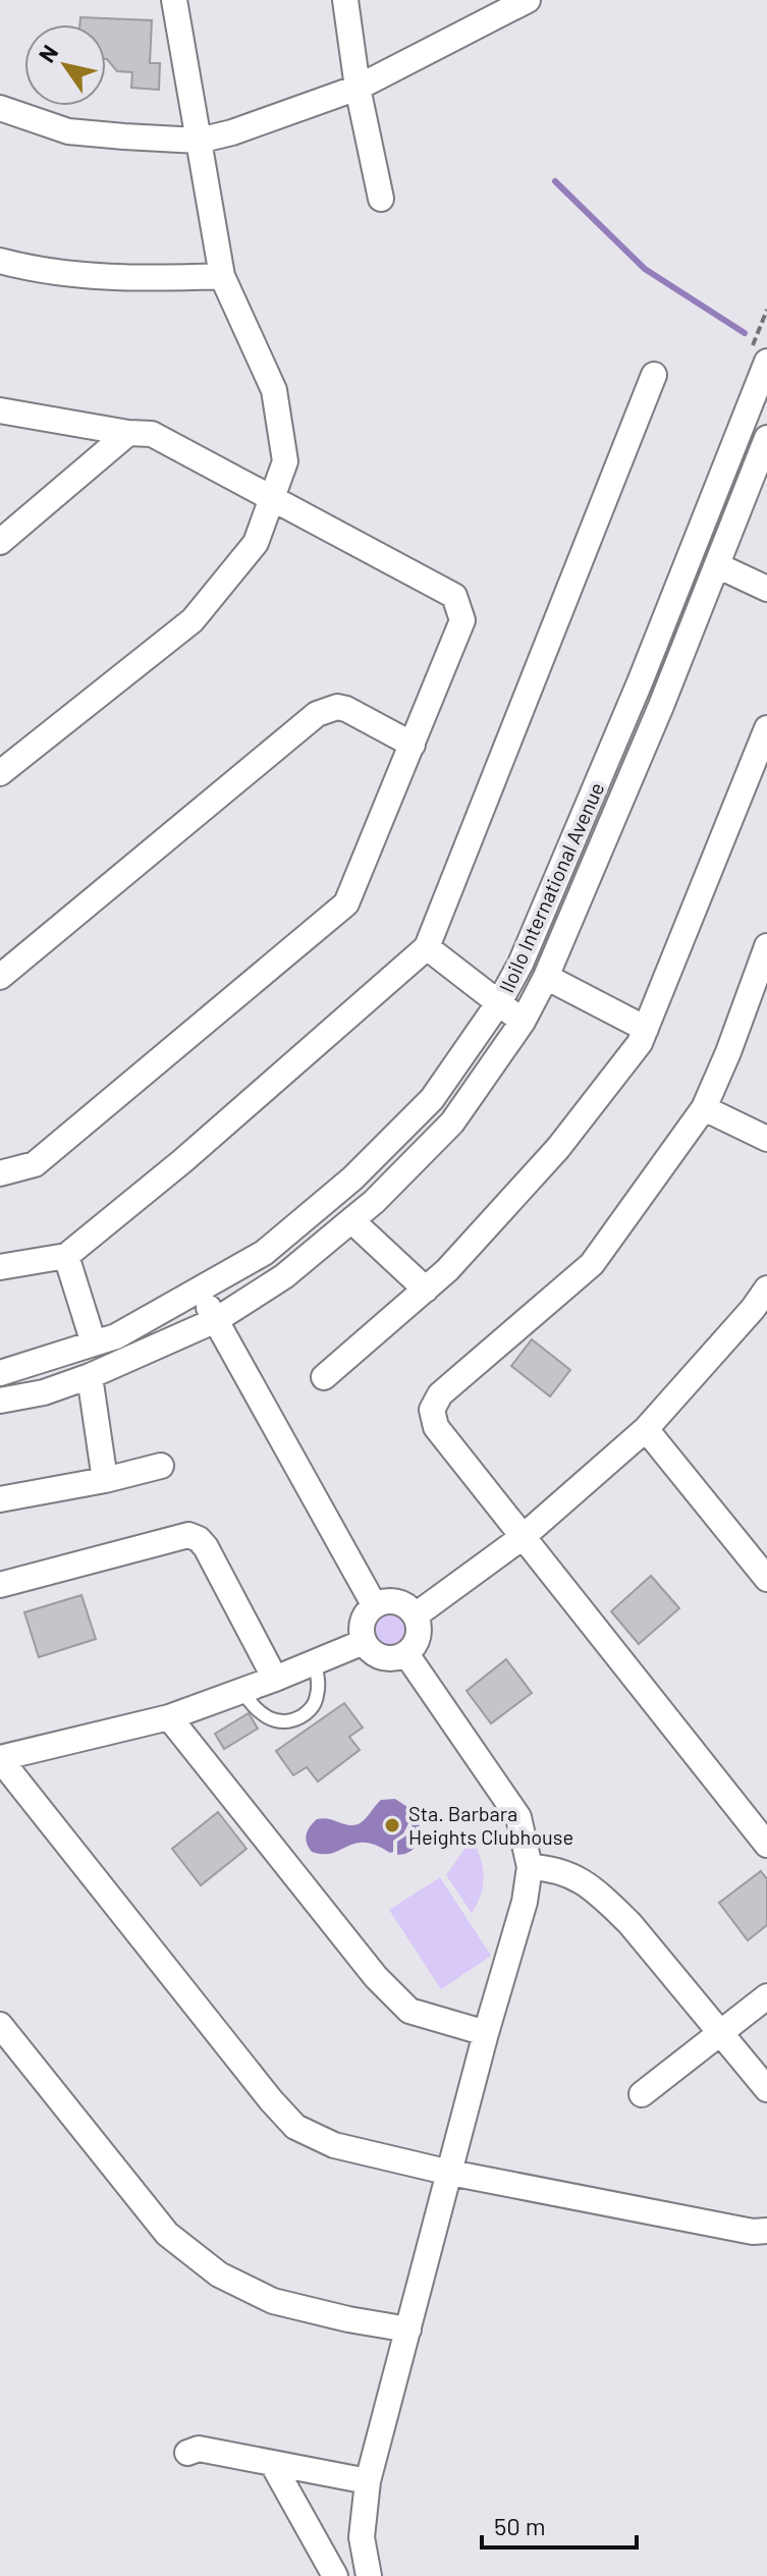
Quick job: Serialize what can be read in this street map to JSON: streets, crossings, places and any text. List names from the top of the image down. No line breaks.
{"streets":{"street":["Iloilo International Avenue"]},"places":["Sta. Barbara Heights Clubhouse"],"scale_bar":"50 m","north":"top left"}
